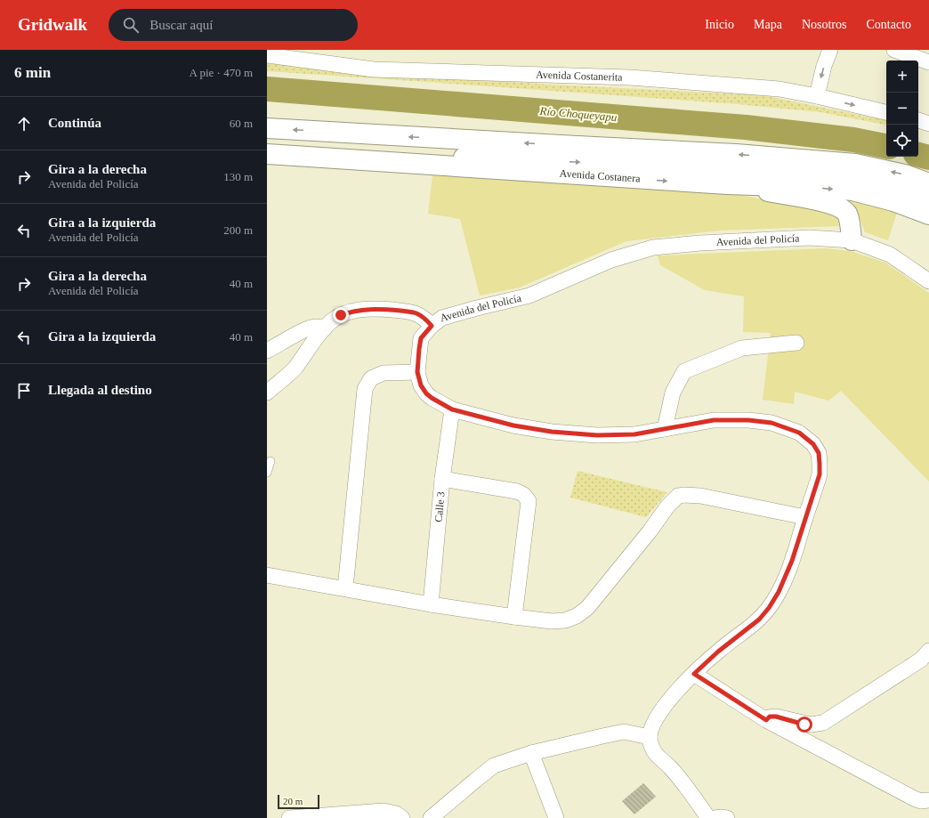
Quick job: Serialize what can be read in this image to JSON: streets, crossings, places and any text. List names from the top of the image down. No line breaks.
{"streets":{"main road":["Avenida Costanera"],"street":["Avenida Costanerita","Avenida del Policía","Calle 3"]},"crossings":[["Avenida del Policía","Calle 3"]],"water":["Río Choqueyapu"],"scale_bar":"20 m","page":{"header":"Gridwalk","search":"Buscar aquí","nav":["Inicio","Mapa","Nosotros","Contacto"],"heading":["6 min","A pie · 470 m"],"map_buttons":["+","−"],"list":[["Continúa","60 m"],["Gira a la derecha","Avenida del Policía","130 m"],["Gira a la izquierda","Avenida del Policía","200 m"],["Gira a la derecha","Avenida del Policía","40 m"],["Gira a la izquierda","40 m"],"Llegada al destino"],"scale":"20 m"}}
